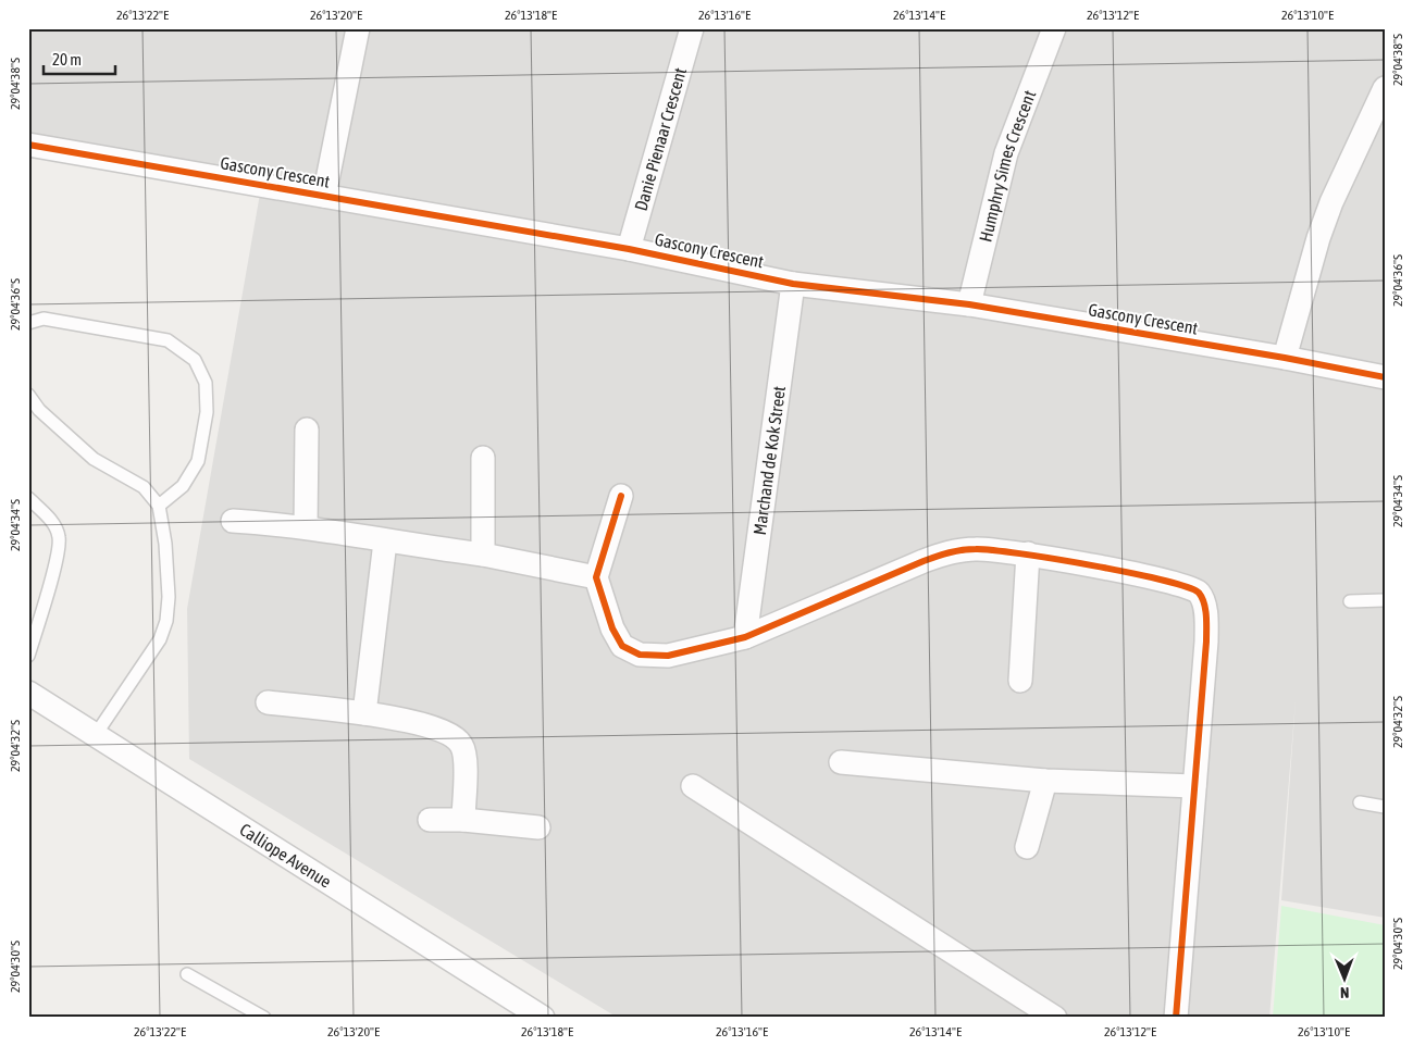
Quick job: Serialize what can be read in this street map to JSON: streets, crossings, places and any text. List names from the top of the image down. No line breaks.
{"streets":{"street":["Danie Pienaar Crescent","Humphry Simes Crescent","Gascony Crescent","Marchand de Kok Street","Calliope Avenue"]},"crossings":[["Danie Pienaar Crescent","Gascony Crescent"],["Humphry Simes Crescent","Gascony Crescent"],["Gascony Crescent","Marchand de Kok Street"]],"scale_bar":"20 m","north":"bottom","coordinates":["26°13'22\"E","26°13'20\"E","26°13'18\"E","26°13'16\"E","26°13'14\"E","26°13'12\"E","26°13'10\"E","29°04'38\"S","29°04'36\"S","29°04'34\"S","29°04'32\"S","29°04'30\"S"]}
